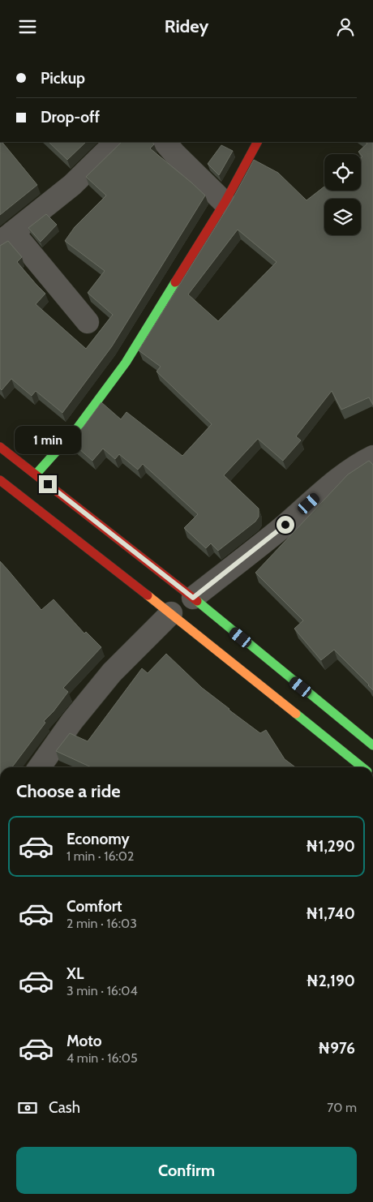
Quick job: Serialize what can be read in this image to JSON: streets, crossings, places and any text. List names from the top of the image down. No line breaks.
{"page":{"header":"Ridey","banner":["Pickup","Drop-off"],"bubble":"1 min","heading":"Choose a ride","list":[{"name":"Economy","note":"1 min · 16:02","value":"₦1,290"},{"name":"Comfort","note":"2 min · 16:03","value":"₦1,740"},{"name":"XL","note":"3 min · 16:04","value":"₦2,190"},{"name":"Moto","note":"4 min · 16:05","value":"₦976"}],"pay":["Cash","70 m"],"buttons":"Confirm"}}
